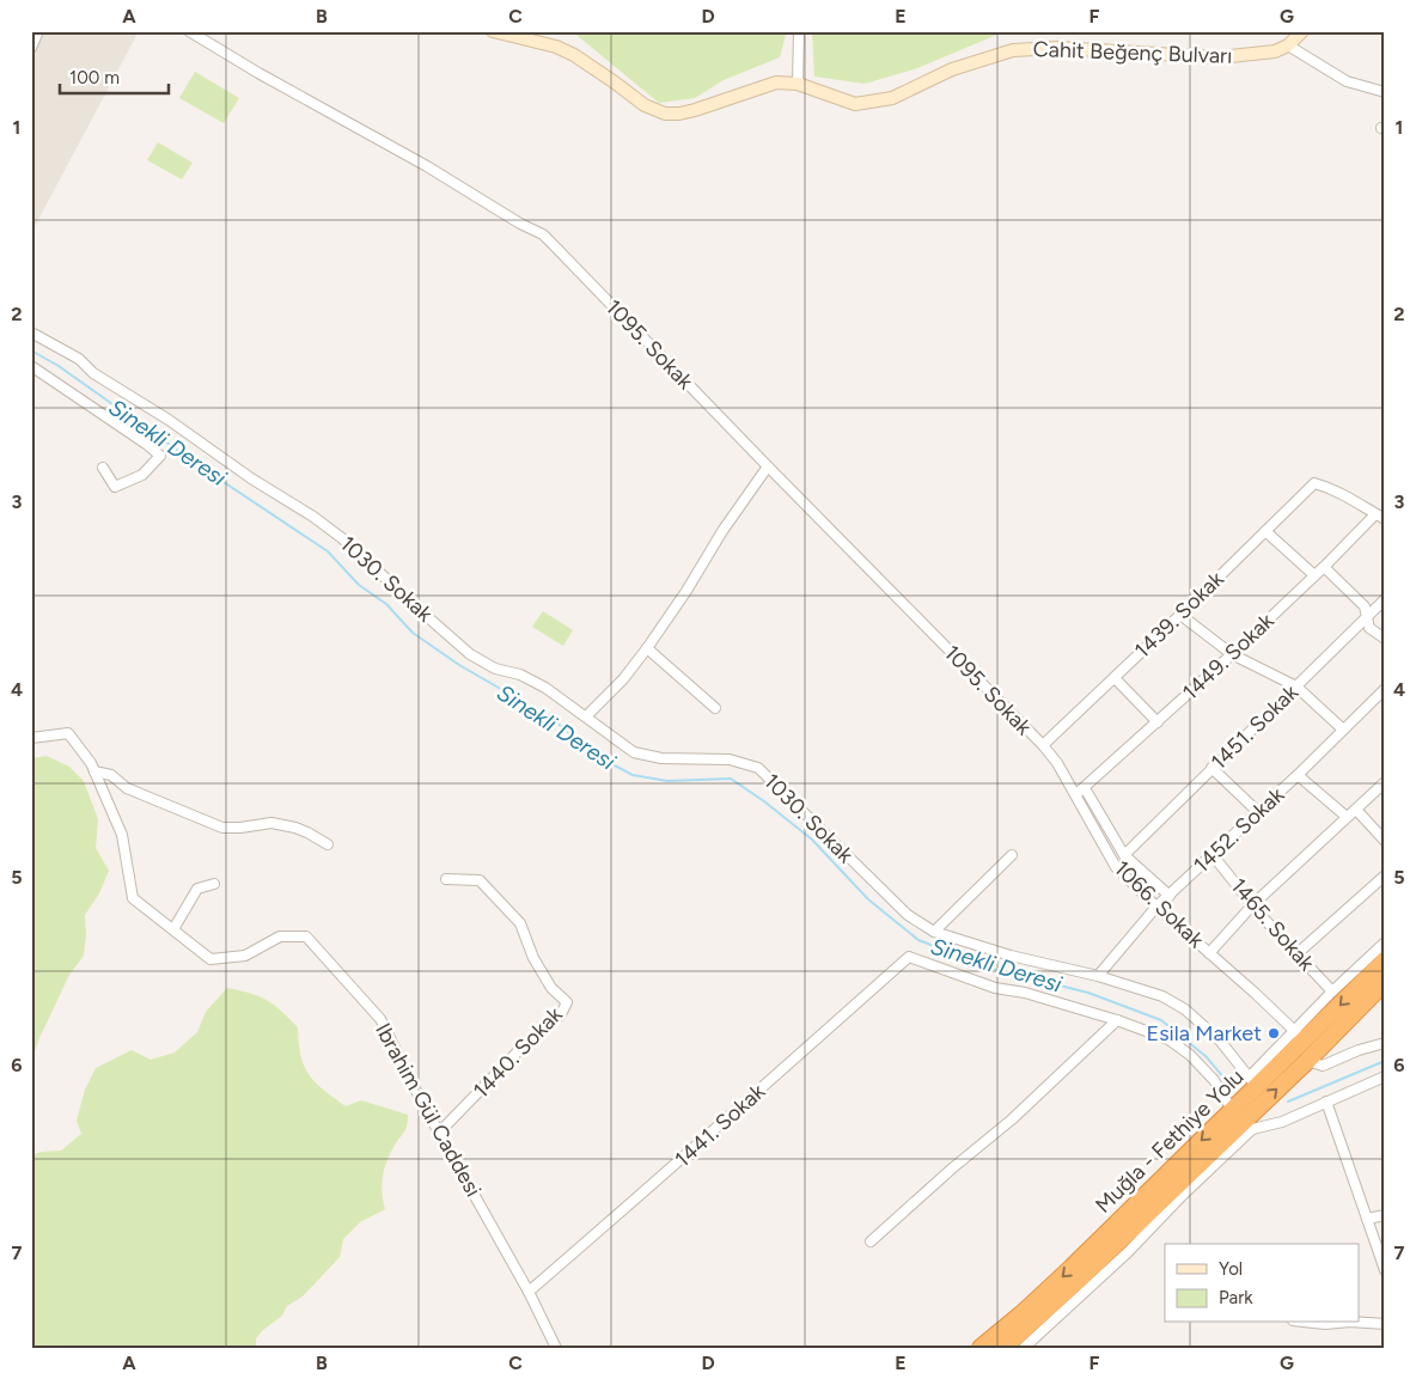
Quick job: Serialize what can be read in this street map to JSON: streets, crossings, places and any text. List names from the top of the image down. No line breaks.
{"streets":{"highway":["Muğla - Fethiye Yolu"],"main road":["Cahit Beğenç Bulvarı"],"street":["1095. Sokak","1030. Sokak","1439. Sokak","1449. Sokak","1451. Sokak","1452. Sokak","1066. Sokak","1465. Sokak","1440. Sokak","Ibrahim Gül Caddesi","1441. Sokak"]},"crossings":[["1095. Sokak","1439. Sokak"],["1095. Sokak","1066. Sokak"],["1030. Sokak","1452. Sokak"],["1030. Sokak","Muğla - Fethiye Yolu"],["1439. Sokak","1449. Sokak"],["1439. Sokak","1066. Sokak"],["1449. Sokak","1066. Sokak"],["1452. Sokak","1066. Sokak"],["1452. Sokak","1465. Sokak"],["1066. Sokak","Muğla - Fethiye Yolu"],["1440. Sokak","Ibrahim Gül Caddesi"],["Ibrahim Gül Caddesi","1441. Sokak"]],"water":["Sinekli Deresi"],"places":["Esila Market"],"legend":["Yol","Park"],"scale_bar":"100 m","grid":{"columns":["A","B","C","D","E","F","G"],"rows":["1","2","3","4","5","6","7"]}}
